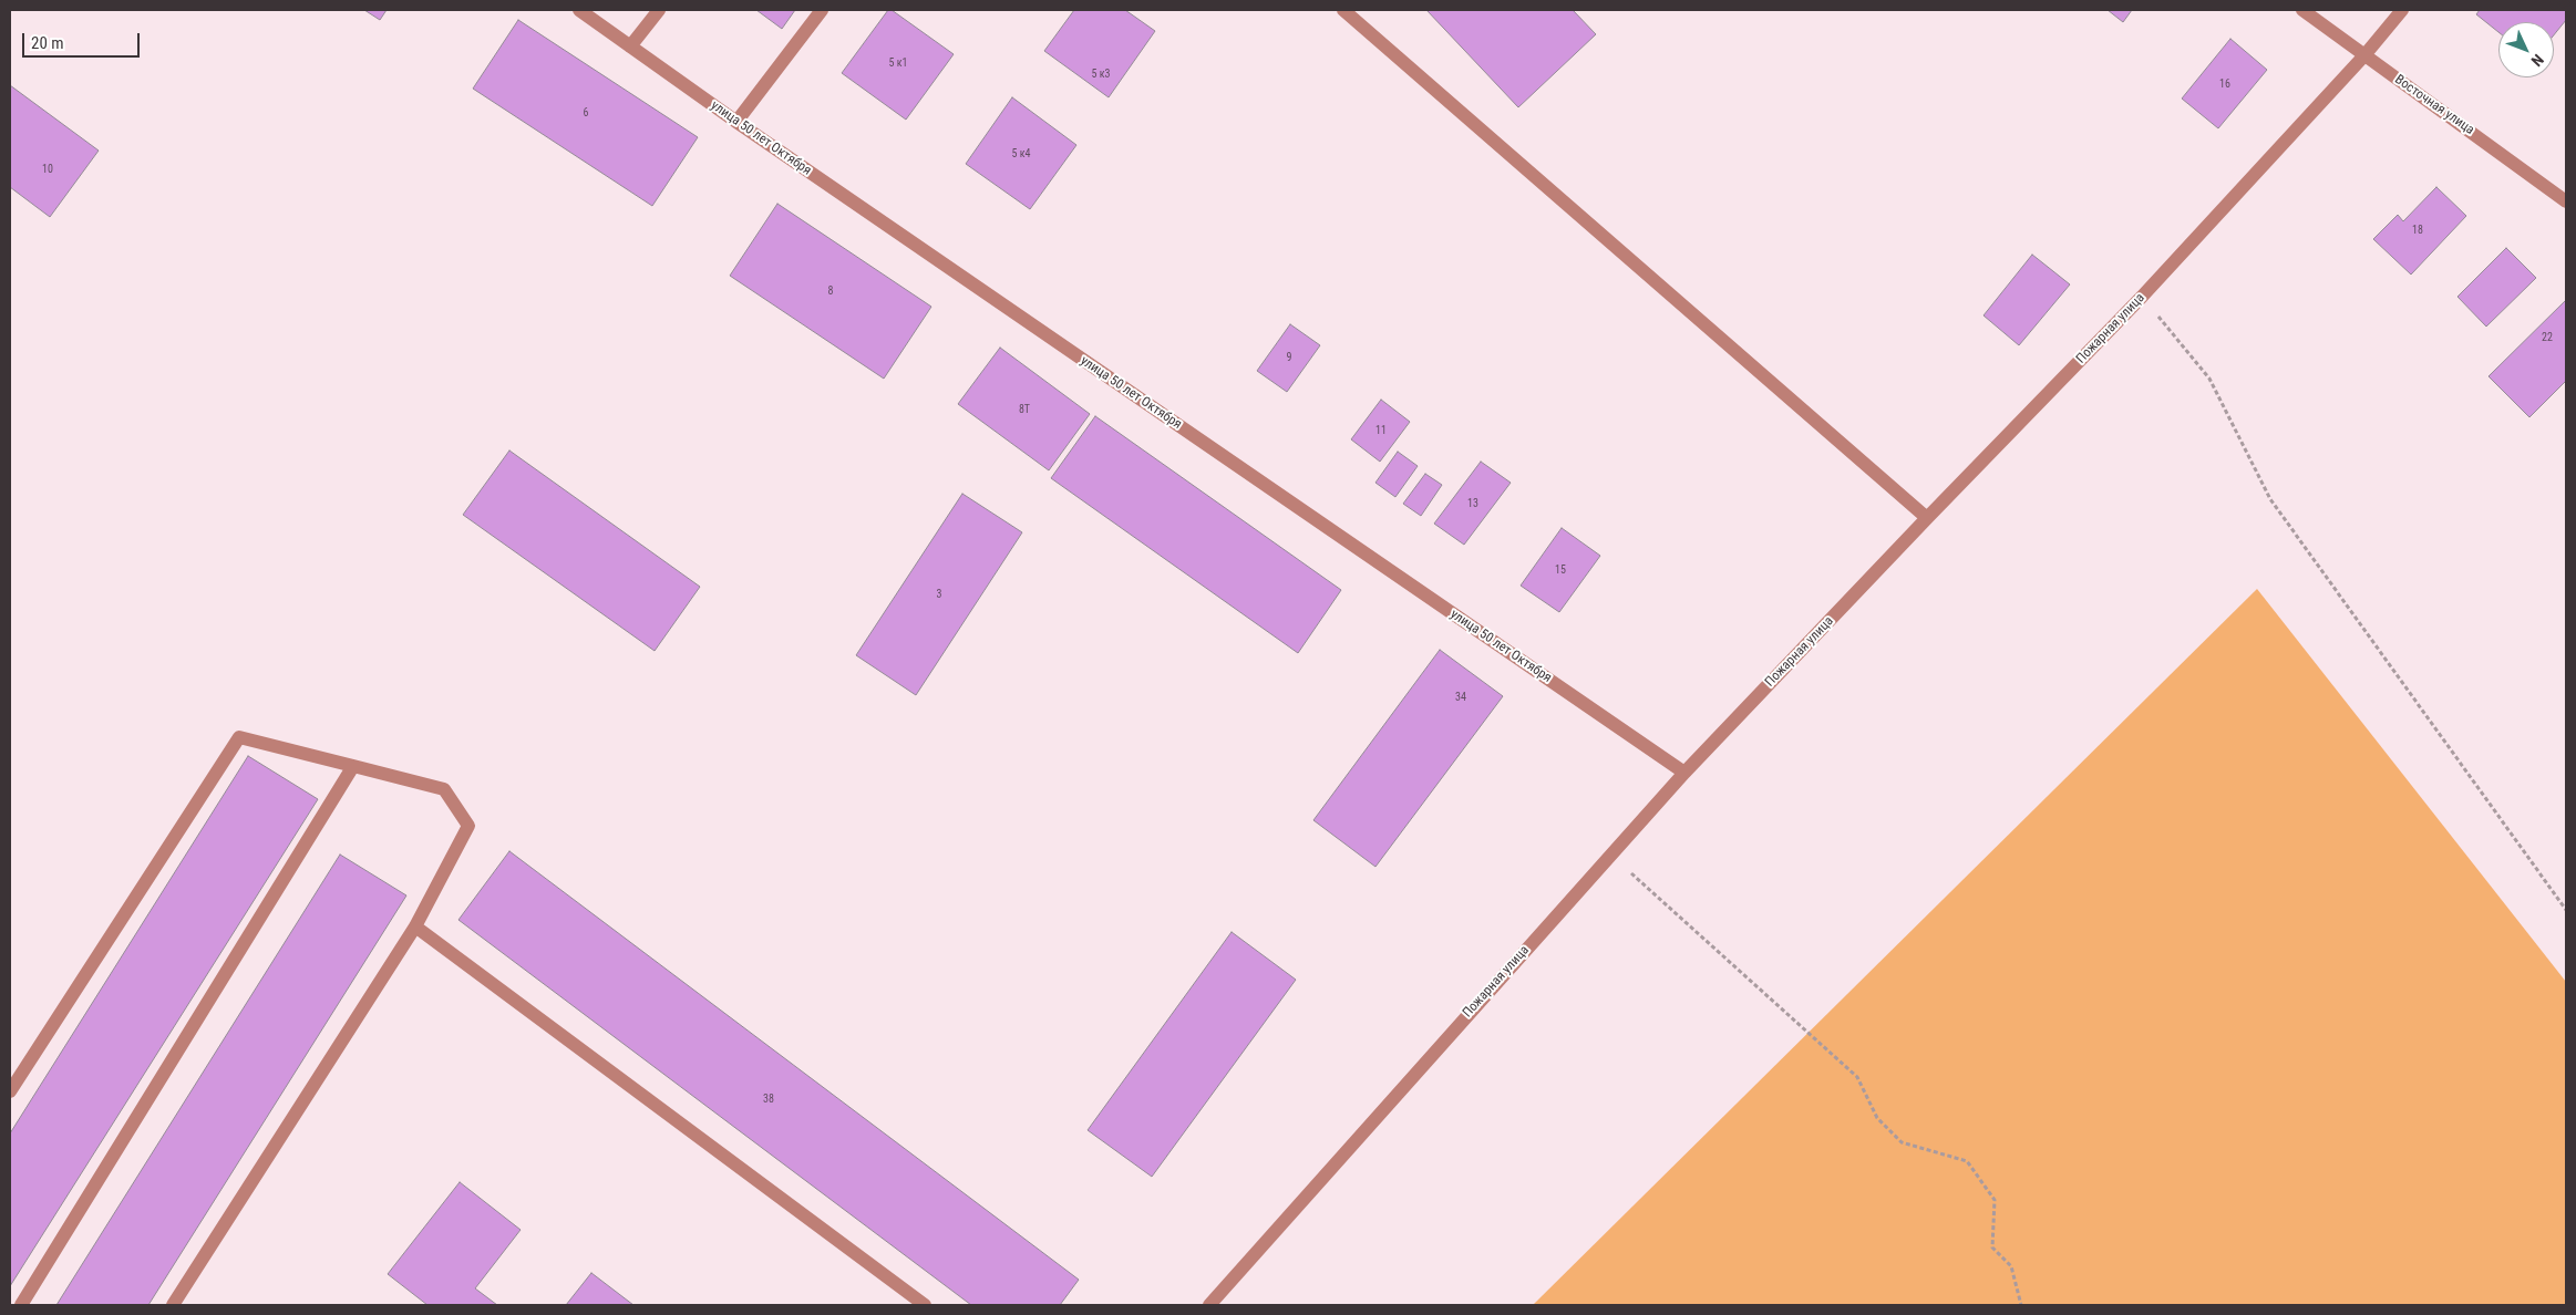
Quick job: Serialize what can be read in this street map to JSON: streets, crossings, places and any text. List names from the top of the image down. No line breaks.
{"streets":{"street":["Восточная улица","улица 50 лет Октября","Пожарная улица"]},"crossings":[["Восточная улица","Пожарная улица"],["улица 50 лет Октября","Пожарная улица"]],"house_numbers":["5 к1","5 к3","16","6","5 к4","10","18","8","22","9","8Т","11","13","15","3","34","38"],"scale_bar":"20 m","north":"bottom right"}
